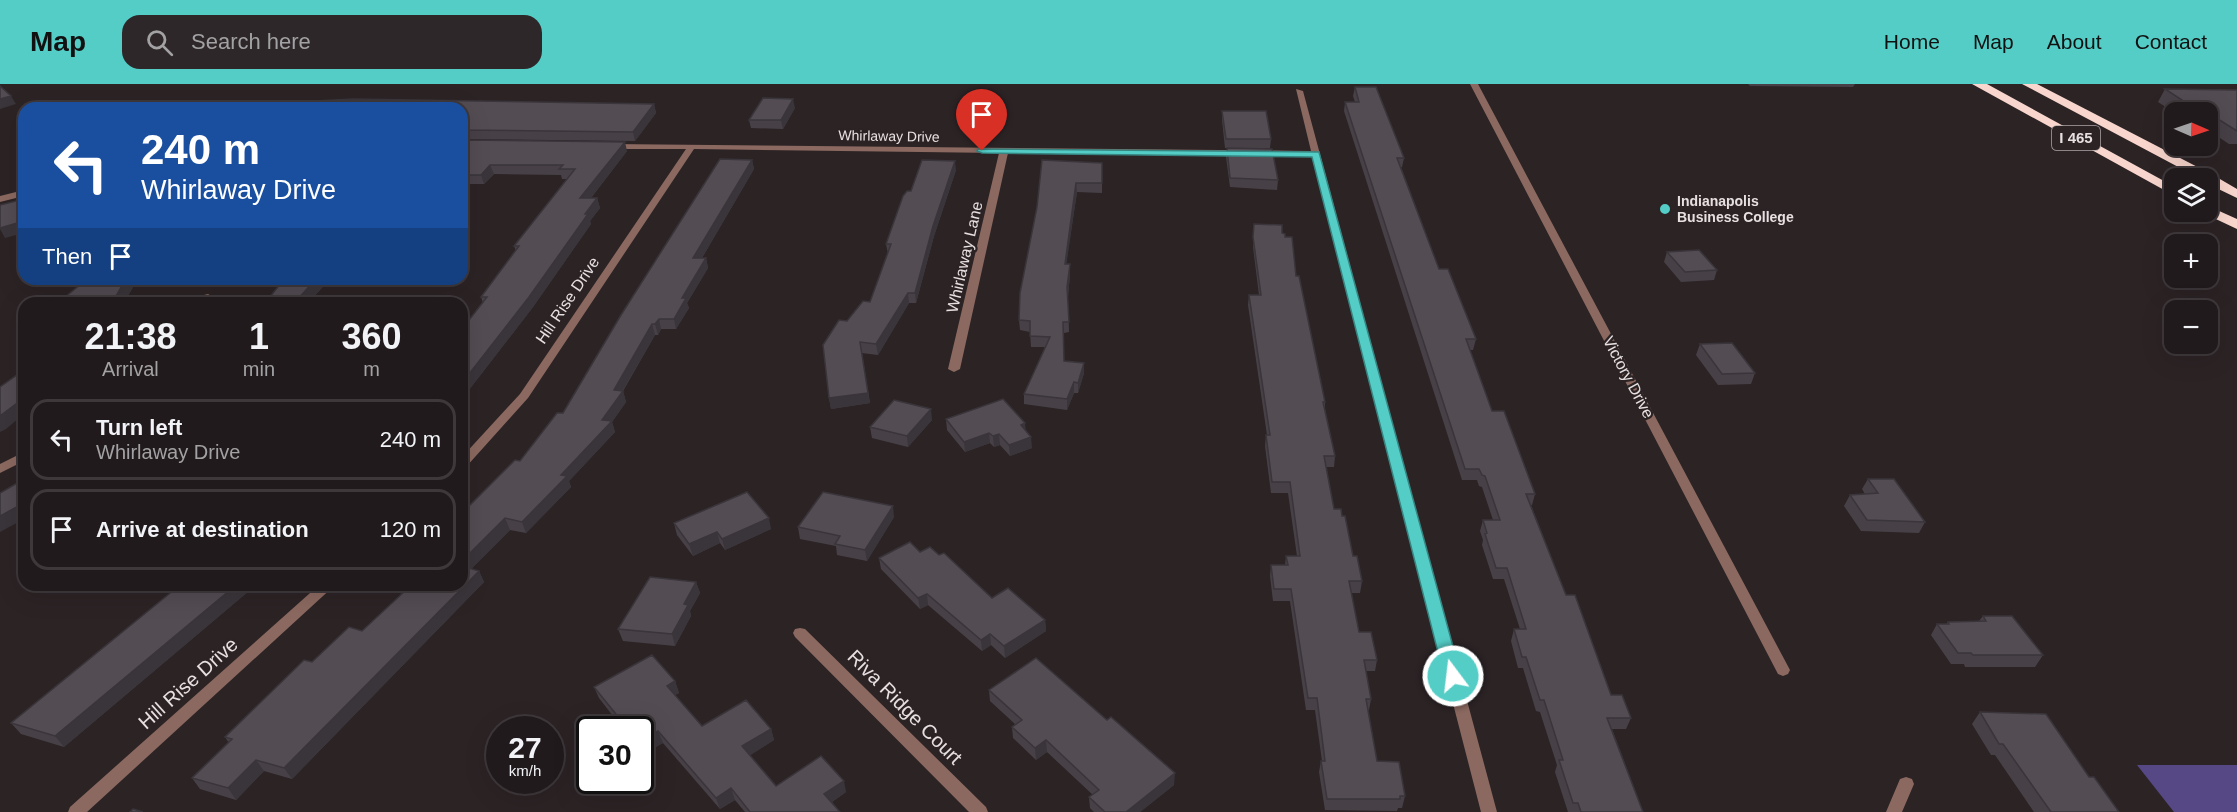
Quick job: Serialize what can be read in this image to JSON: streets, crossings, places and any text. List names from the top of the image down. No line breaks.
{"streets":{"highway":["I 465"],"street":["Whirlaway Drive","Whirlaway Lane","Hill Rise Drive","Victory Drive","Riva Ridge Court"]},"crossings":[["Whirlaway Drive","Whirlaway Lane"],["Whirlaway Drive","Hill Rise Drive"]],"places":["Indianapolis Business College"],"north":"right","page":{"header":"Map","search":"Search here","nav":["Home","Map","About","Contact"],"map_buttons":["+","−"],"turn":["240 m","Whirlaway Drive"],"then":"Then","eta":["21:38","Arrival","1","min","360","m"],"list":[{"name":"Turn left","note":"Whirlaway Drive","value":"240 m"},{"name":"Arrive at destination","value":"120 m"}],"speed":"27 km/h","limit":"30"}}
